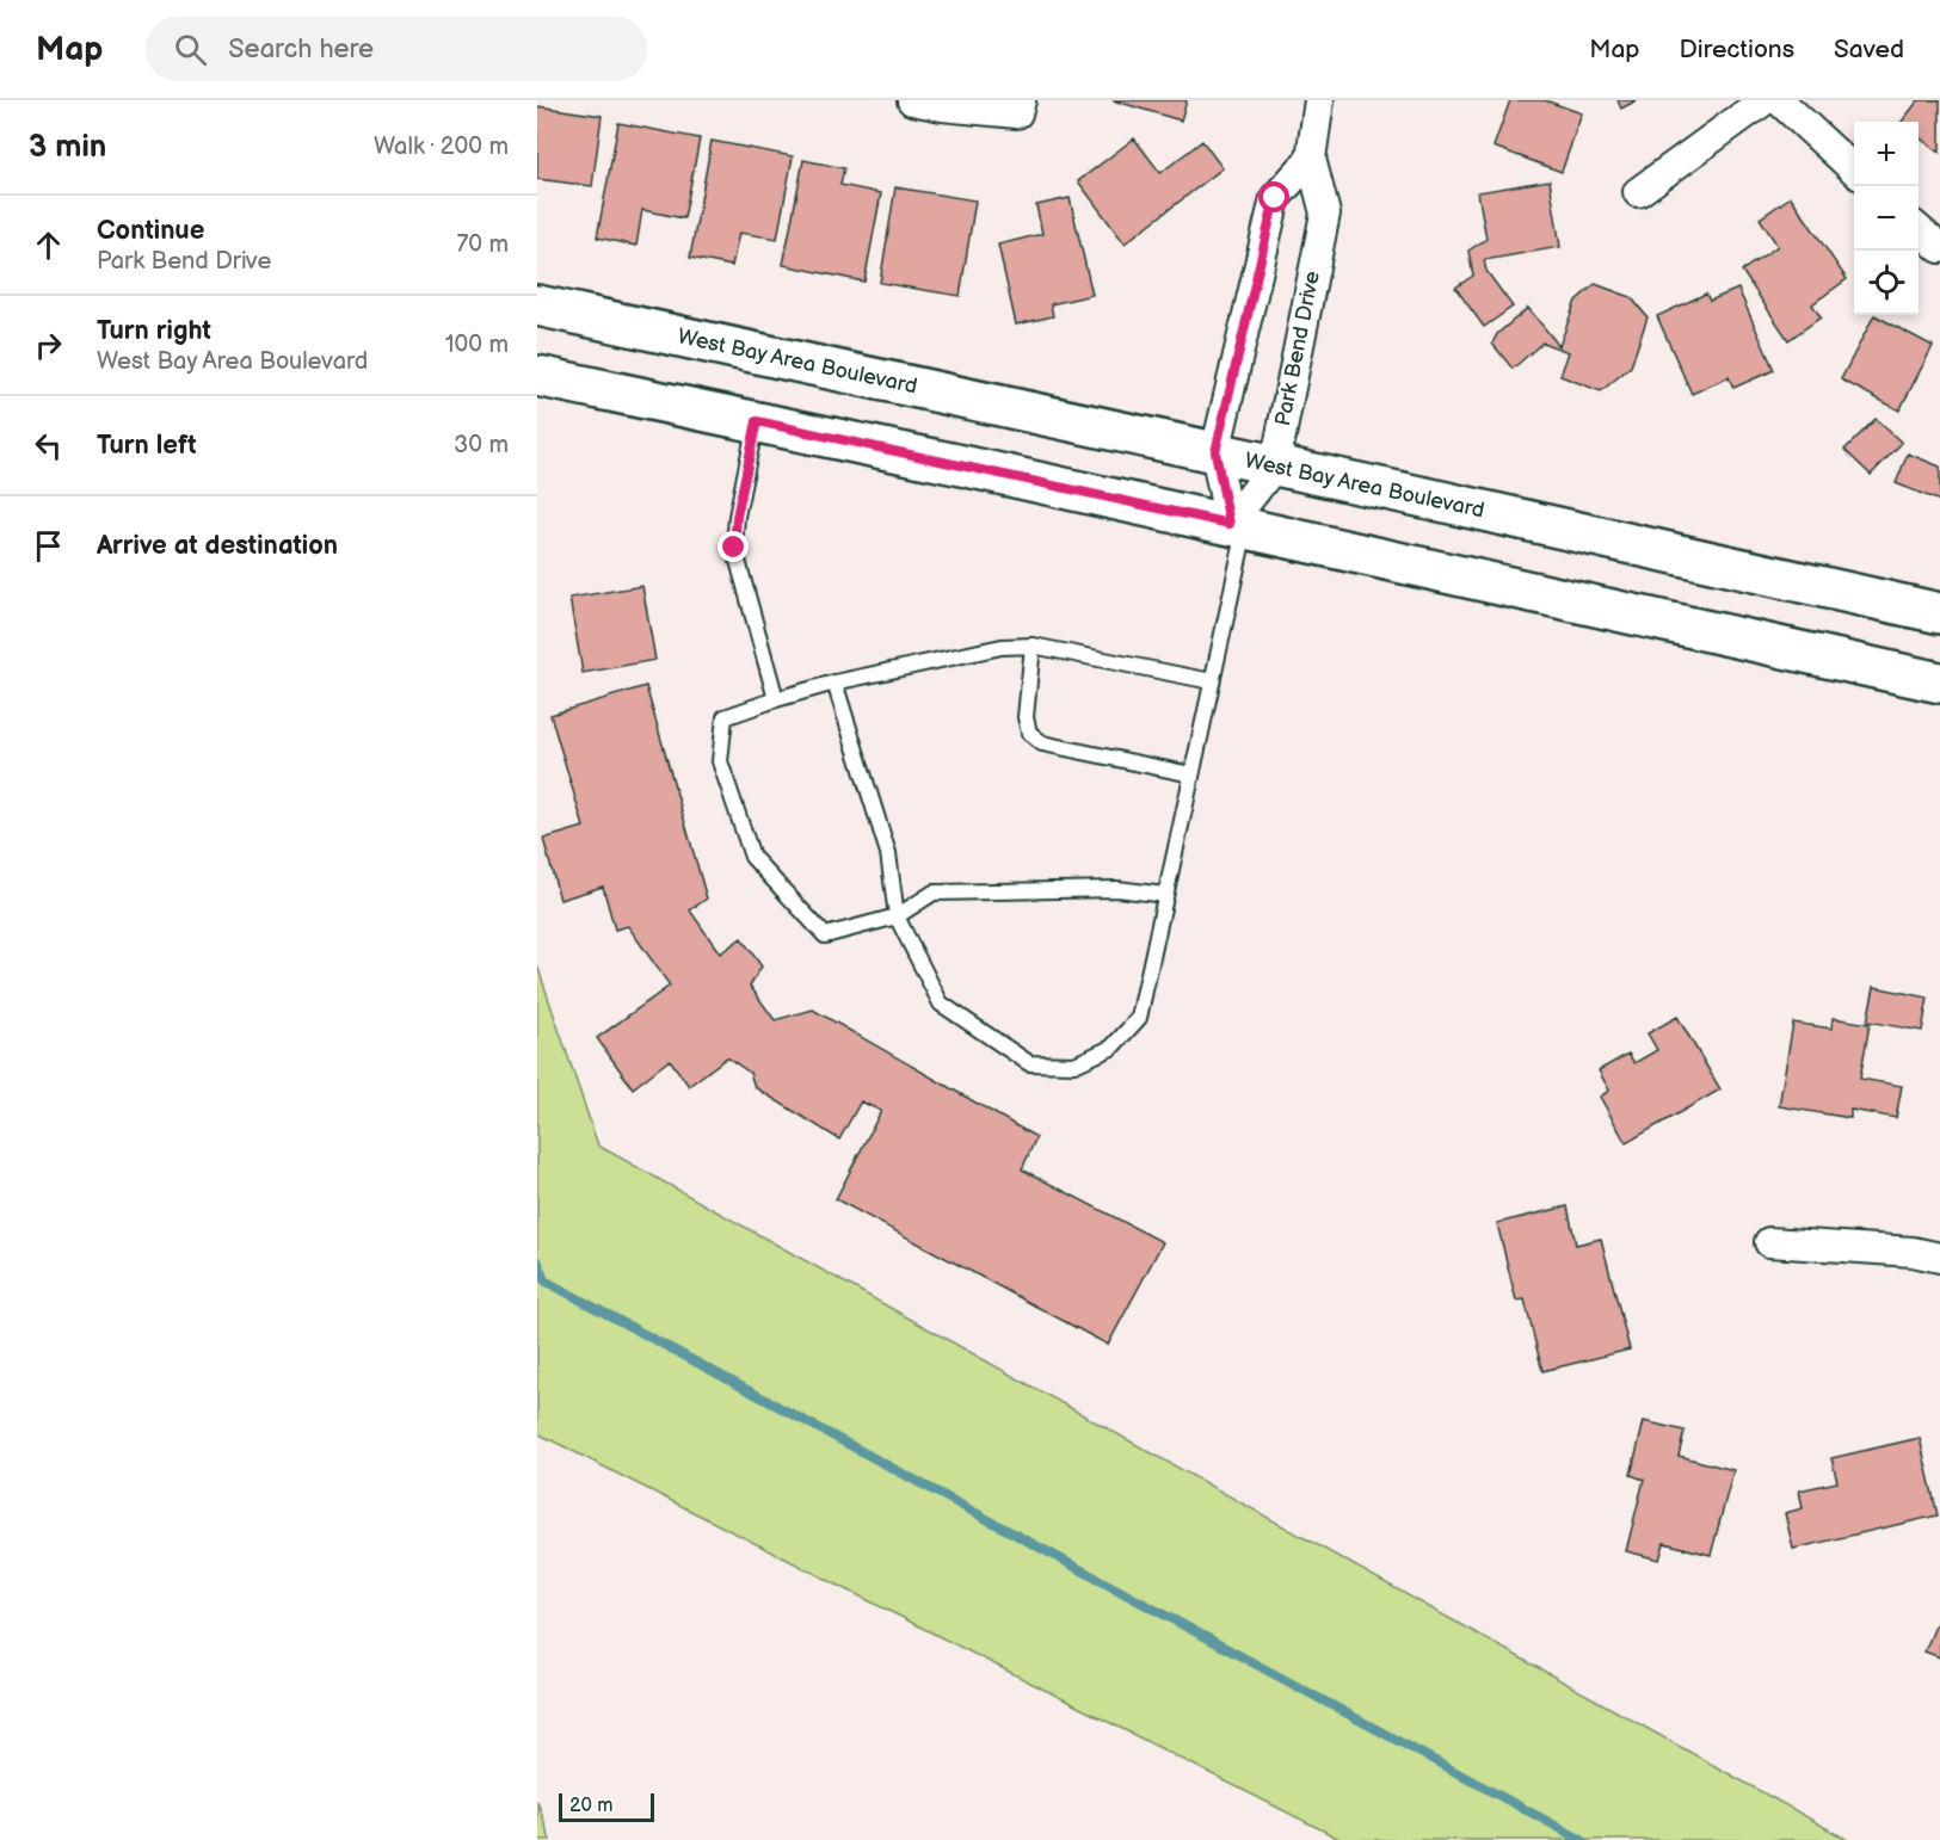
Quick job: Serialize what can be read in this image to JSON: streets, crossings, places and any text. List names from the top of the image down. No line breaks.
{"streets":{"main road":["West Bay Area Boulevard"],"street":["Park Bend Drive"]},"crossings":[["Park Bend Drive","West Bay Area Boulevard"]],"scale_bar":"20 m","page":{"header":"Map","search":"Search here","nav":["Map","Directions","Saved"],"heading":["3 min","Walk · 200 m"],"map_buttons":["+","−"],"list":[["Continue","Park Bend Drive","70 m"],["Turn right","West Bay Area Boulevard","100 m"],["Turn left","30 m"],"Arrive at destination"],"scale":"20 m"}}
